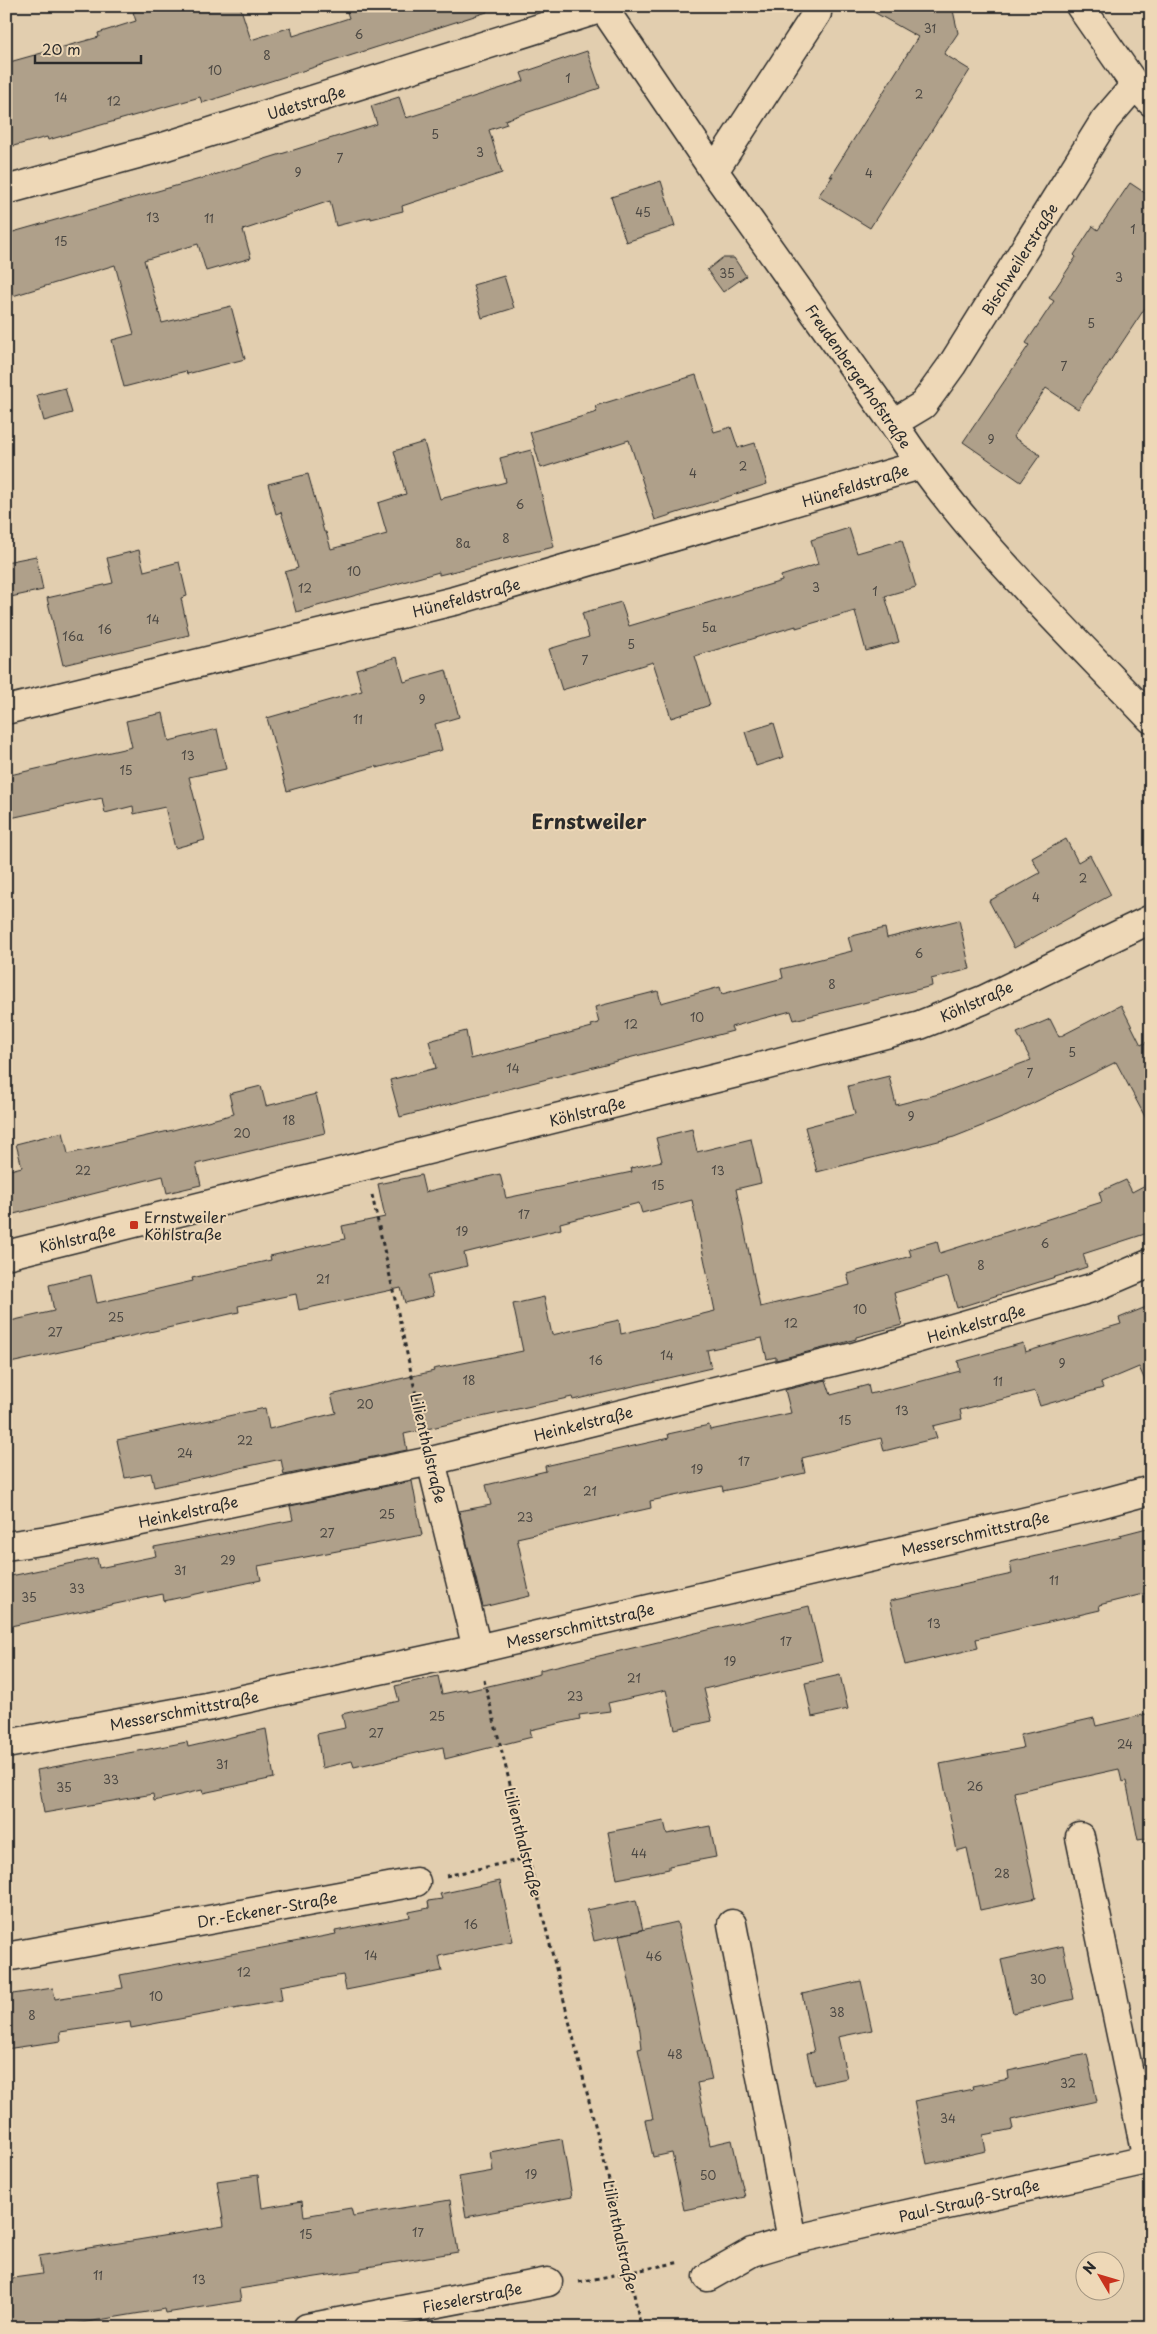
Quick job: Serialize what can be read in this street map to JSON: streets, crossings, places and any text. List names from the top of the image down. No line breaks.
{"streets":{"street":["Udetstraße","Bischweilerstraße","Freudenbergerhofstraße","Hünefeldstraße","Köhlstraße","Heinkelstraße","Lilienthalstraße","Messerschmittstraße","Dr.-Eckener-Straße","Paul-Strauß-Straße","Fieselerstraße"]},"crossings":[["Udetstraße","Freudenbergerhofstraße"],["Bischweilerstraße","Freudenbergerhofstraße"],["Freudenbergerhofstraße","Hünefeldstraße"],["Köhlstraße","Lilienthalstraße"],["Heinkelstraße","Lilienthalstraße"],["Lilienthalstraße","Messerschmittstraße"]],"districts":["Ernstweiler"],"places":{"transit":["Ernstweiler Köhlstraße"]},"house_numbers":["31","6","8","10","1","2","14","12","5","3","7","9","4","45","13","11","1","15","35","3","5","7","9","2","4","6","8","8a","10","3","12","1","14","5a","16","16a","5","7","9","11","13","15","2","4","6","8","10","12","5","14","7","9","18","20","22","13","15","17","19","6","8","21","10","25","12","27","14","16","9","18","11","20","13","15","22","24","17","19","21","25","23","27","29","31","11","33","35","13","17","19","21","23","25","27","24","31","33","26","35","44","28","16","14","46","12","30","10","38","8","48","32","34","19","50","17","15","11","13"],"scale_bar":"20 m","north":"top left"}
